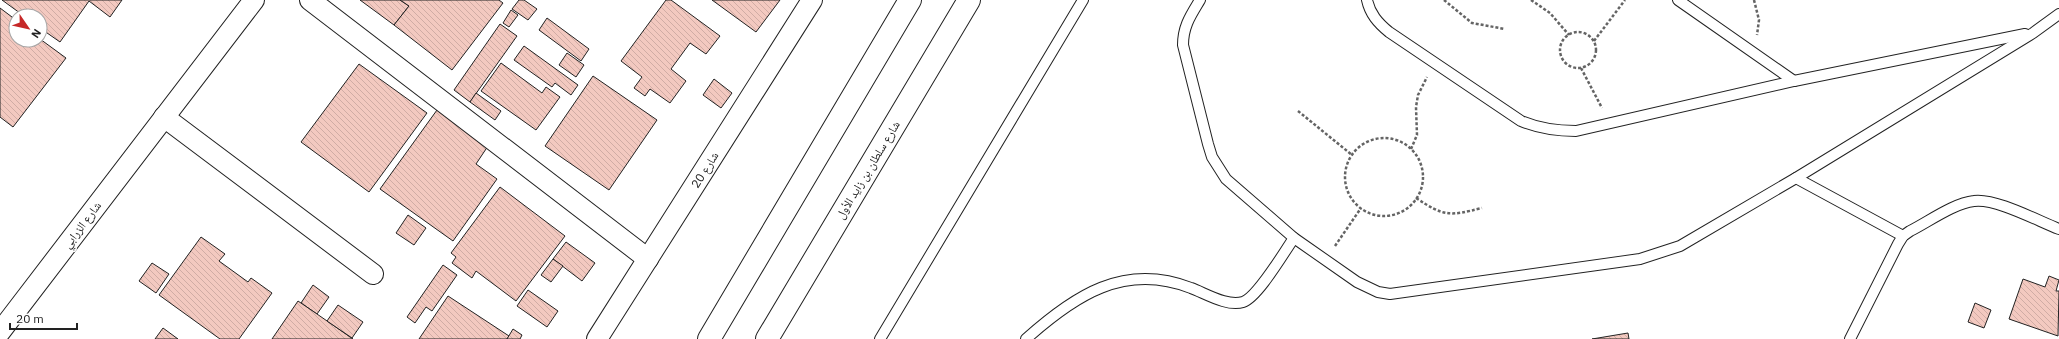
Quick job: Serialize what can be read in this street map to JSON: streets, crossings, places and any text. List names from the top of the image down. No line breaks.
{"streets":{"main road":["شارع سلطان بن زايد الأول"],"street":["شارع 20","شارع الزرابي"]},"scale_bar":"20 m","north":"bottom right"}
